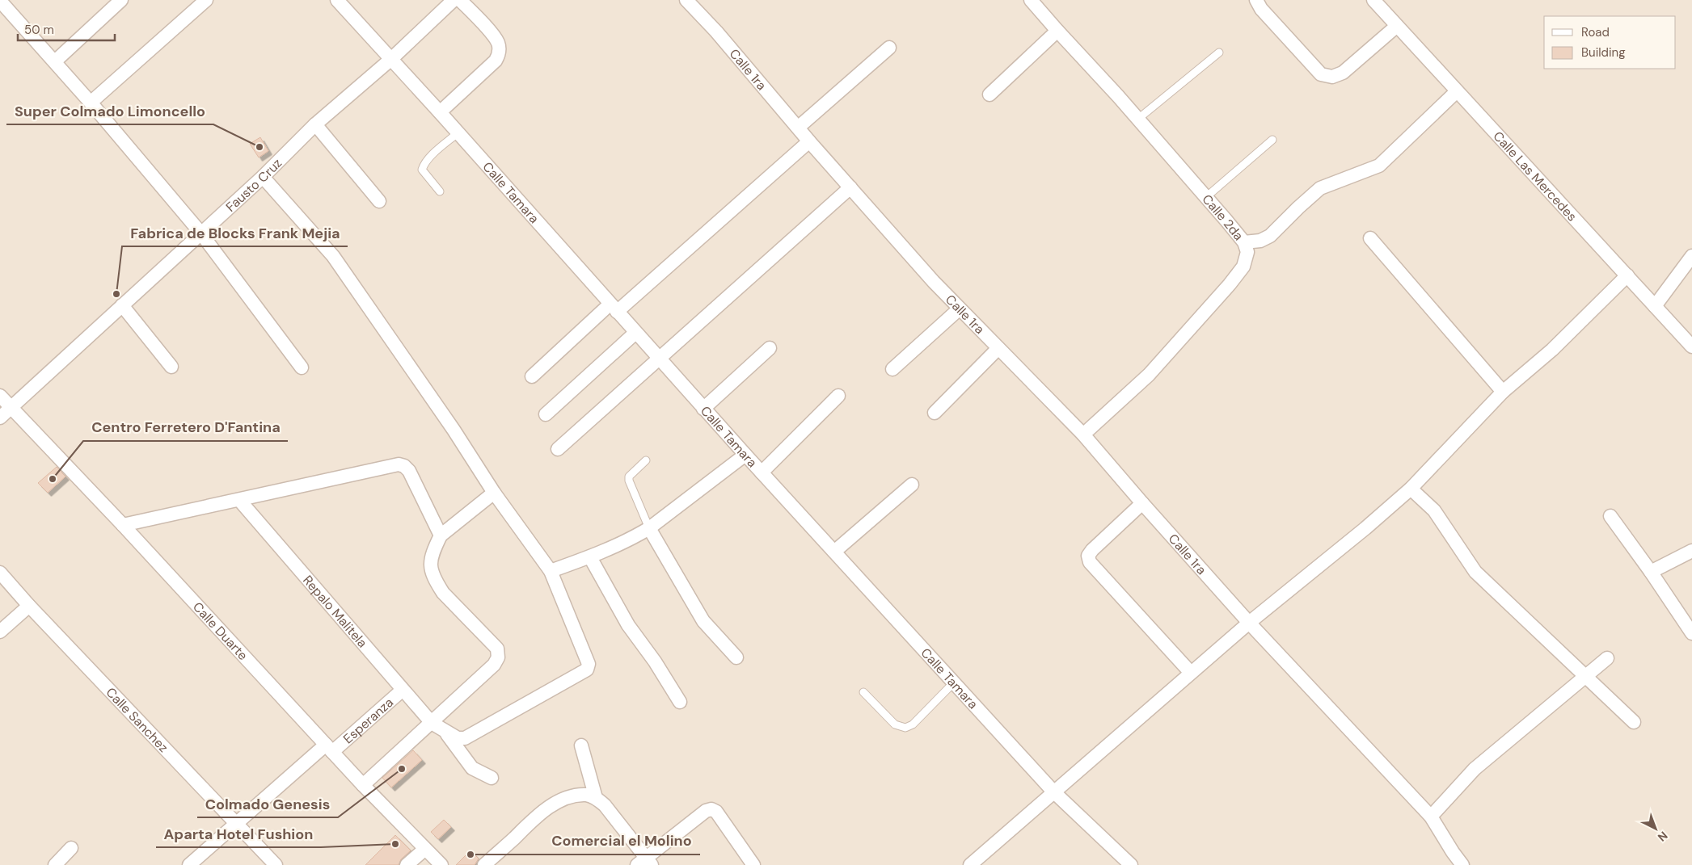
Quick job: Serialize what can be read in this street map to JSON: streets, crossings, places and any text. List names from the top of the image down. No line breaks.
{"streets":{"street":["Calle 1ra","Calle Las Mercedes","Fausto Cruz","Calle Tamara","Calle 2da","Repalo Malitela","Calle Duarte","Calle Sanchez","Esperanza"]},"crossings":[["Calle 1ra","Calle 2da"],["Fausto Cruz","Calle Tamara"],["Fausto Cruz","Calle Duarte"],["Repalo Malitela","Esperanza"],["Calle Duarte","Esperanza"],["Calle Sanchez","Esperanza"]],"places":["Super Colmado Limoncello","Fabrica de Blocks Frank Mejia","Centro Ferretero D'Fantina","Colmado Genesis","Aparta Hotel Fushion","Comercial el Molino"],"legend":["Road","Building"],"scale_bar":"50 m","north":"bottom right"}
